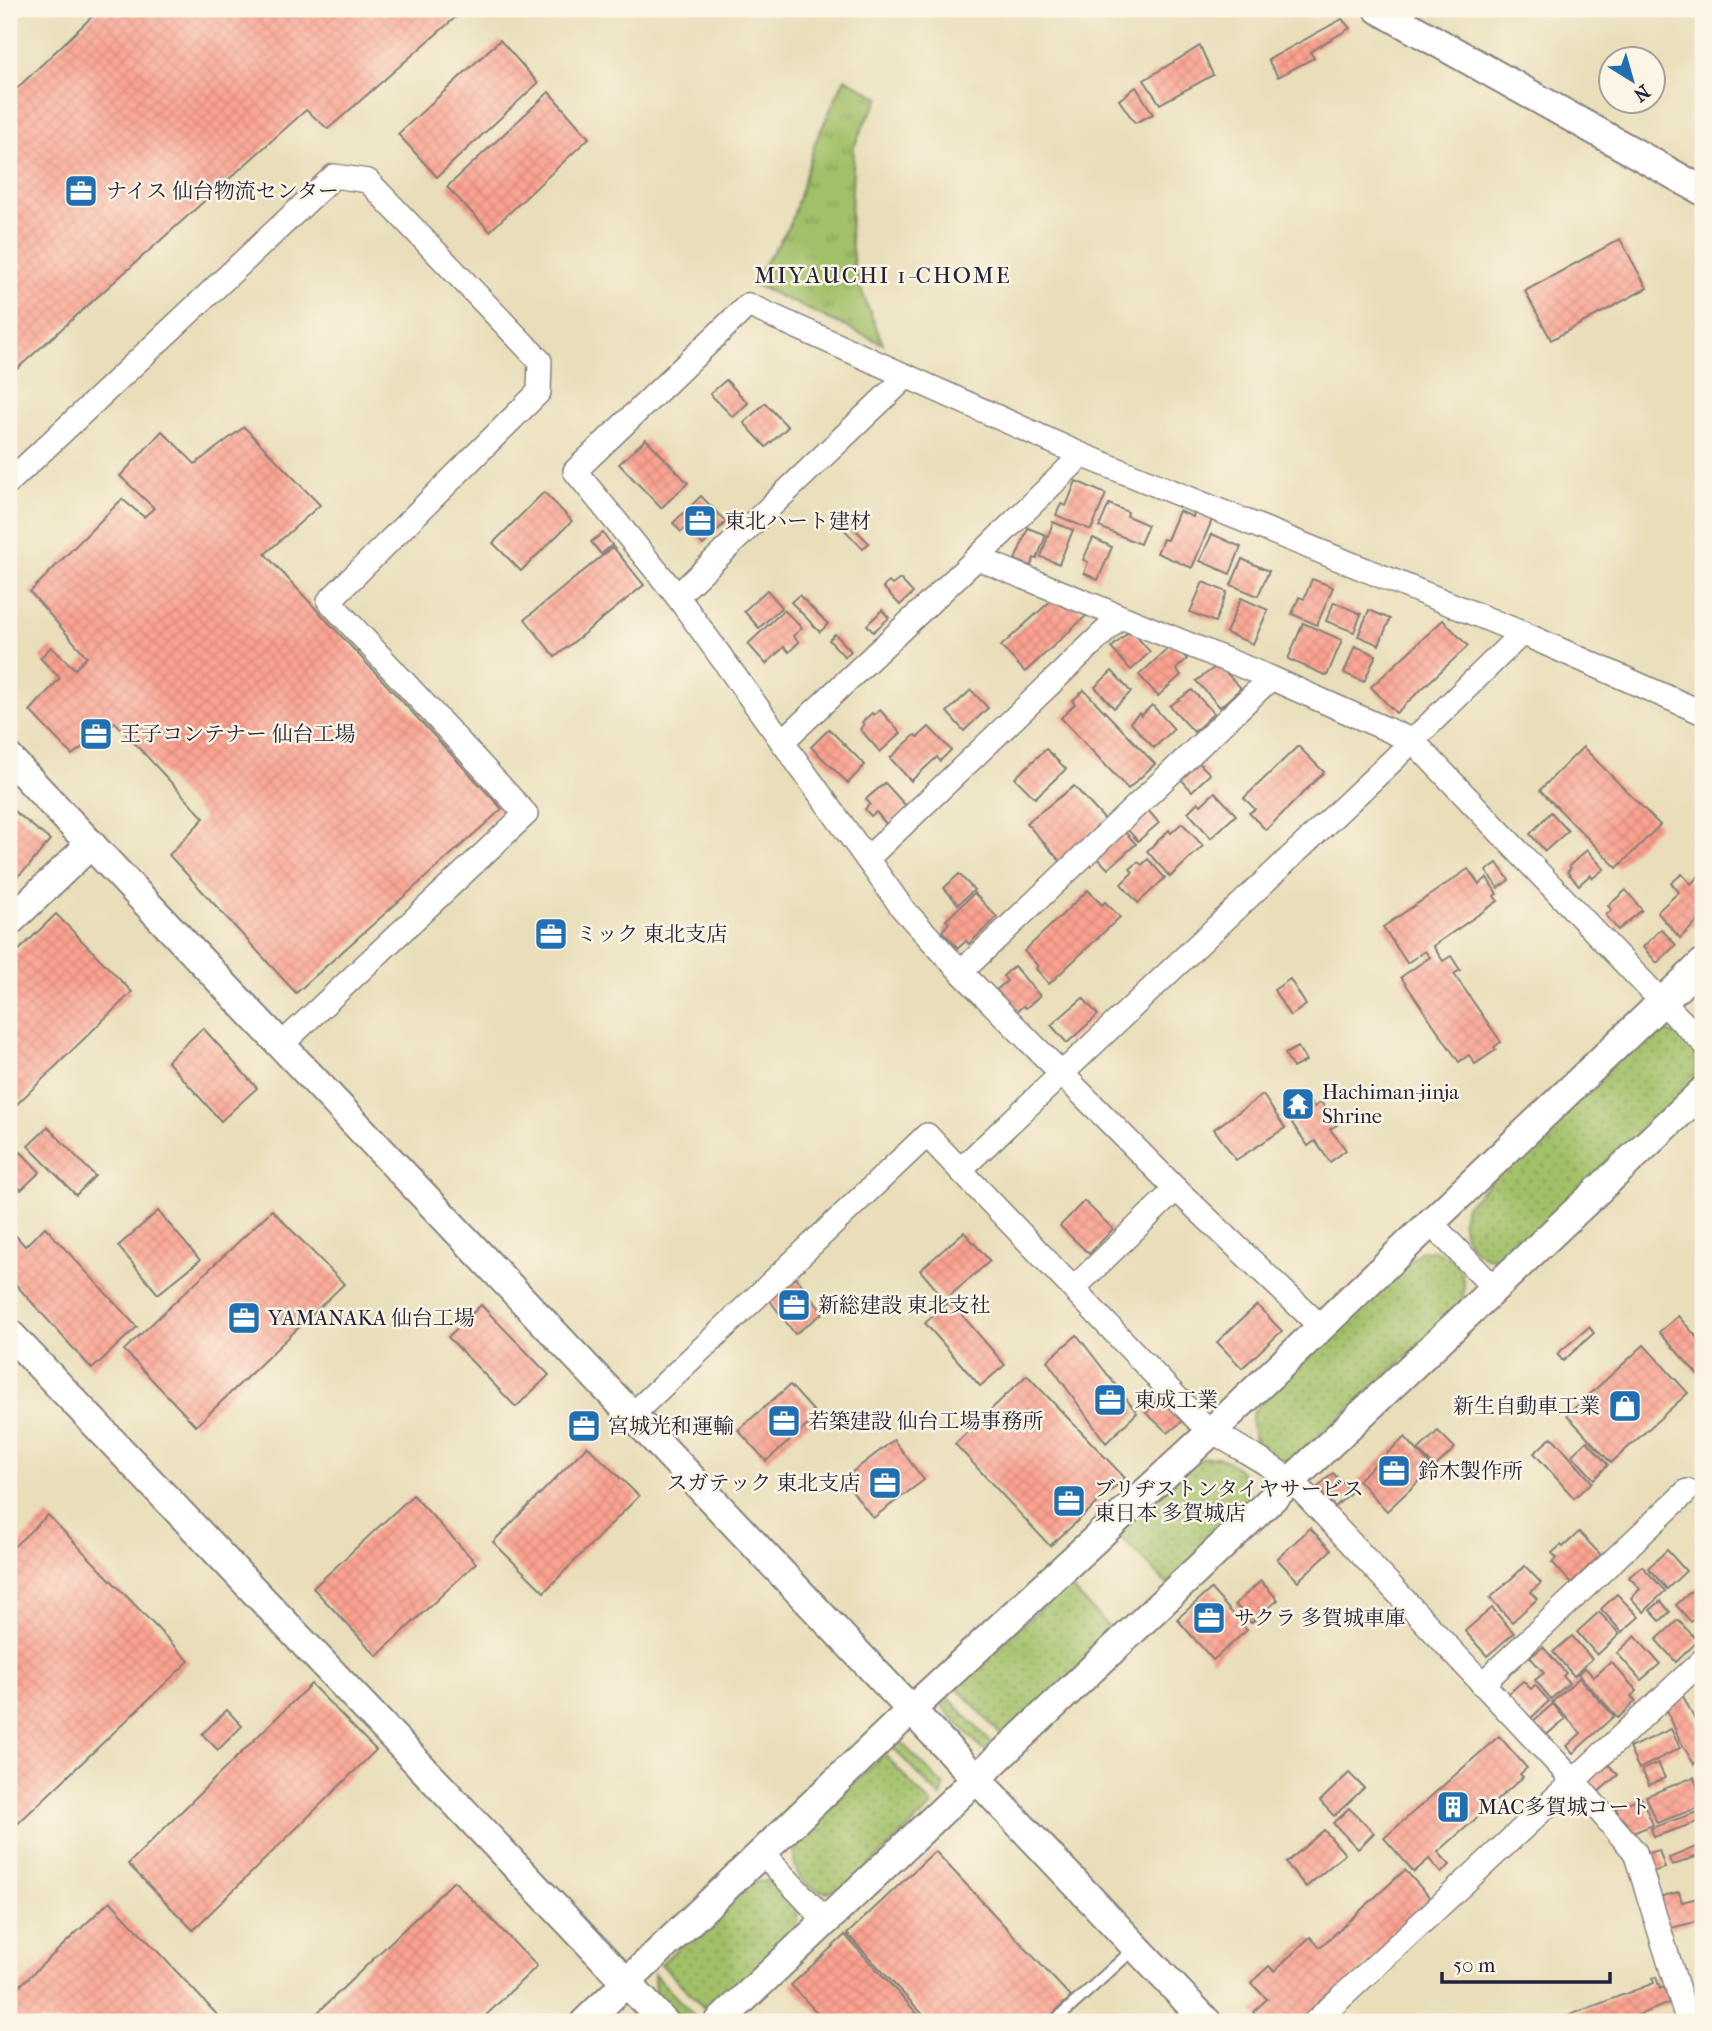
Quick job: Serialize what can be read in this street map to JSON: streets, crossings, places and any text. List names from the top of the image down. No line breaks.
{"districts":["MIYAUCHI 1-CHOME"],"places":{"office":["ナイス 仙台物流センター","東北ハート建材","王子コンテナー 仙台工場","ミック 東北支店","新総建設 東北支社","YAMANAKA 仙台工場","東成工業","若築建設 仙台工場事務所","宮城光和運輸","鈴木製作所","スガテック 東北支店","ブリヂストンタイヤサービス 東日本 多賀城店","サクラ 多賀城車庫"],"temple":["Hachiman-jinja Shrine"],"shop":["新生自動車工業"],"building":["MAC多賀城コート"]},"scale_bar":"50 m","north":"bottom right"}
